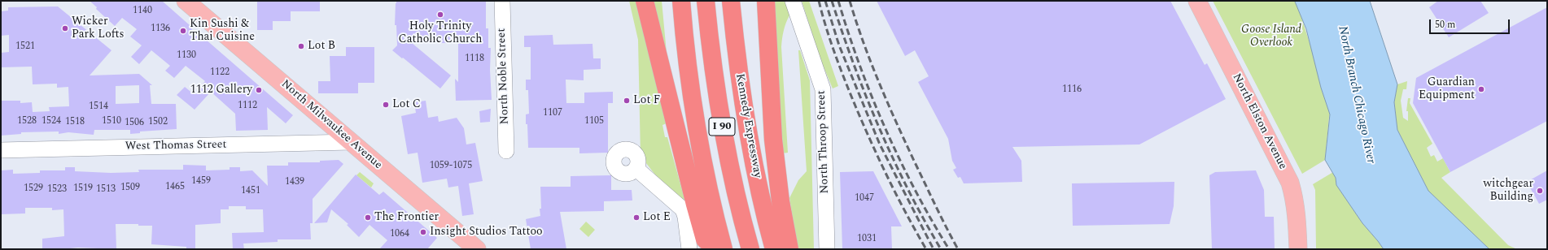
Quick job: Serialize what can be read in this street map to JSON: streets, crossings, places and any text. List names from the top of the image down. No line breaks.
{"streets":{"highway":["Kennedy Expressway","I 90"],"main road":["North Elston Avenue","North Milwaukee Avenue"],"street":["North Noble Street","North Throop Street","West Thomas Street"]},"crossings":[["North Milwaukee Avenue","West Thomas Street"]],"water":["North Branch Chicago River"],"parks":["Goose Island Overlook"],"places":["Holy Trinity Catholic Church","Wicker Park Lofts","Kin Sushi & Thai Cuisine","Lot B","Guardian Equipment","1112 Gallery","Lot F","Lot C","witchgear Building","The Frontier","Lot E","Insight Studios Tattoo"],"house_numbers":["1140","1136","1521","1130","1118","1122","1116","1112","1514","1107","1528","1524","1510","1105","1518","1502","1506","1059-1075","1459","1439","1465","1509","1529","1519","1523","1513","1451","1047","1064","1031"],"scale_bar":"50 m"}
